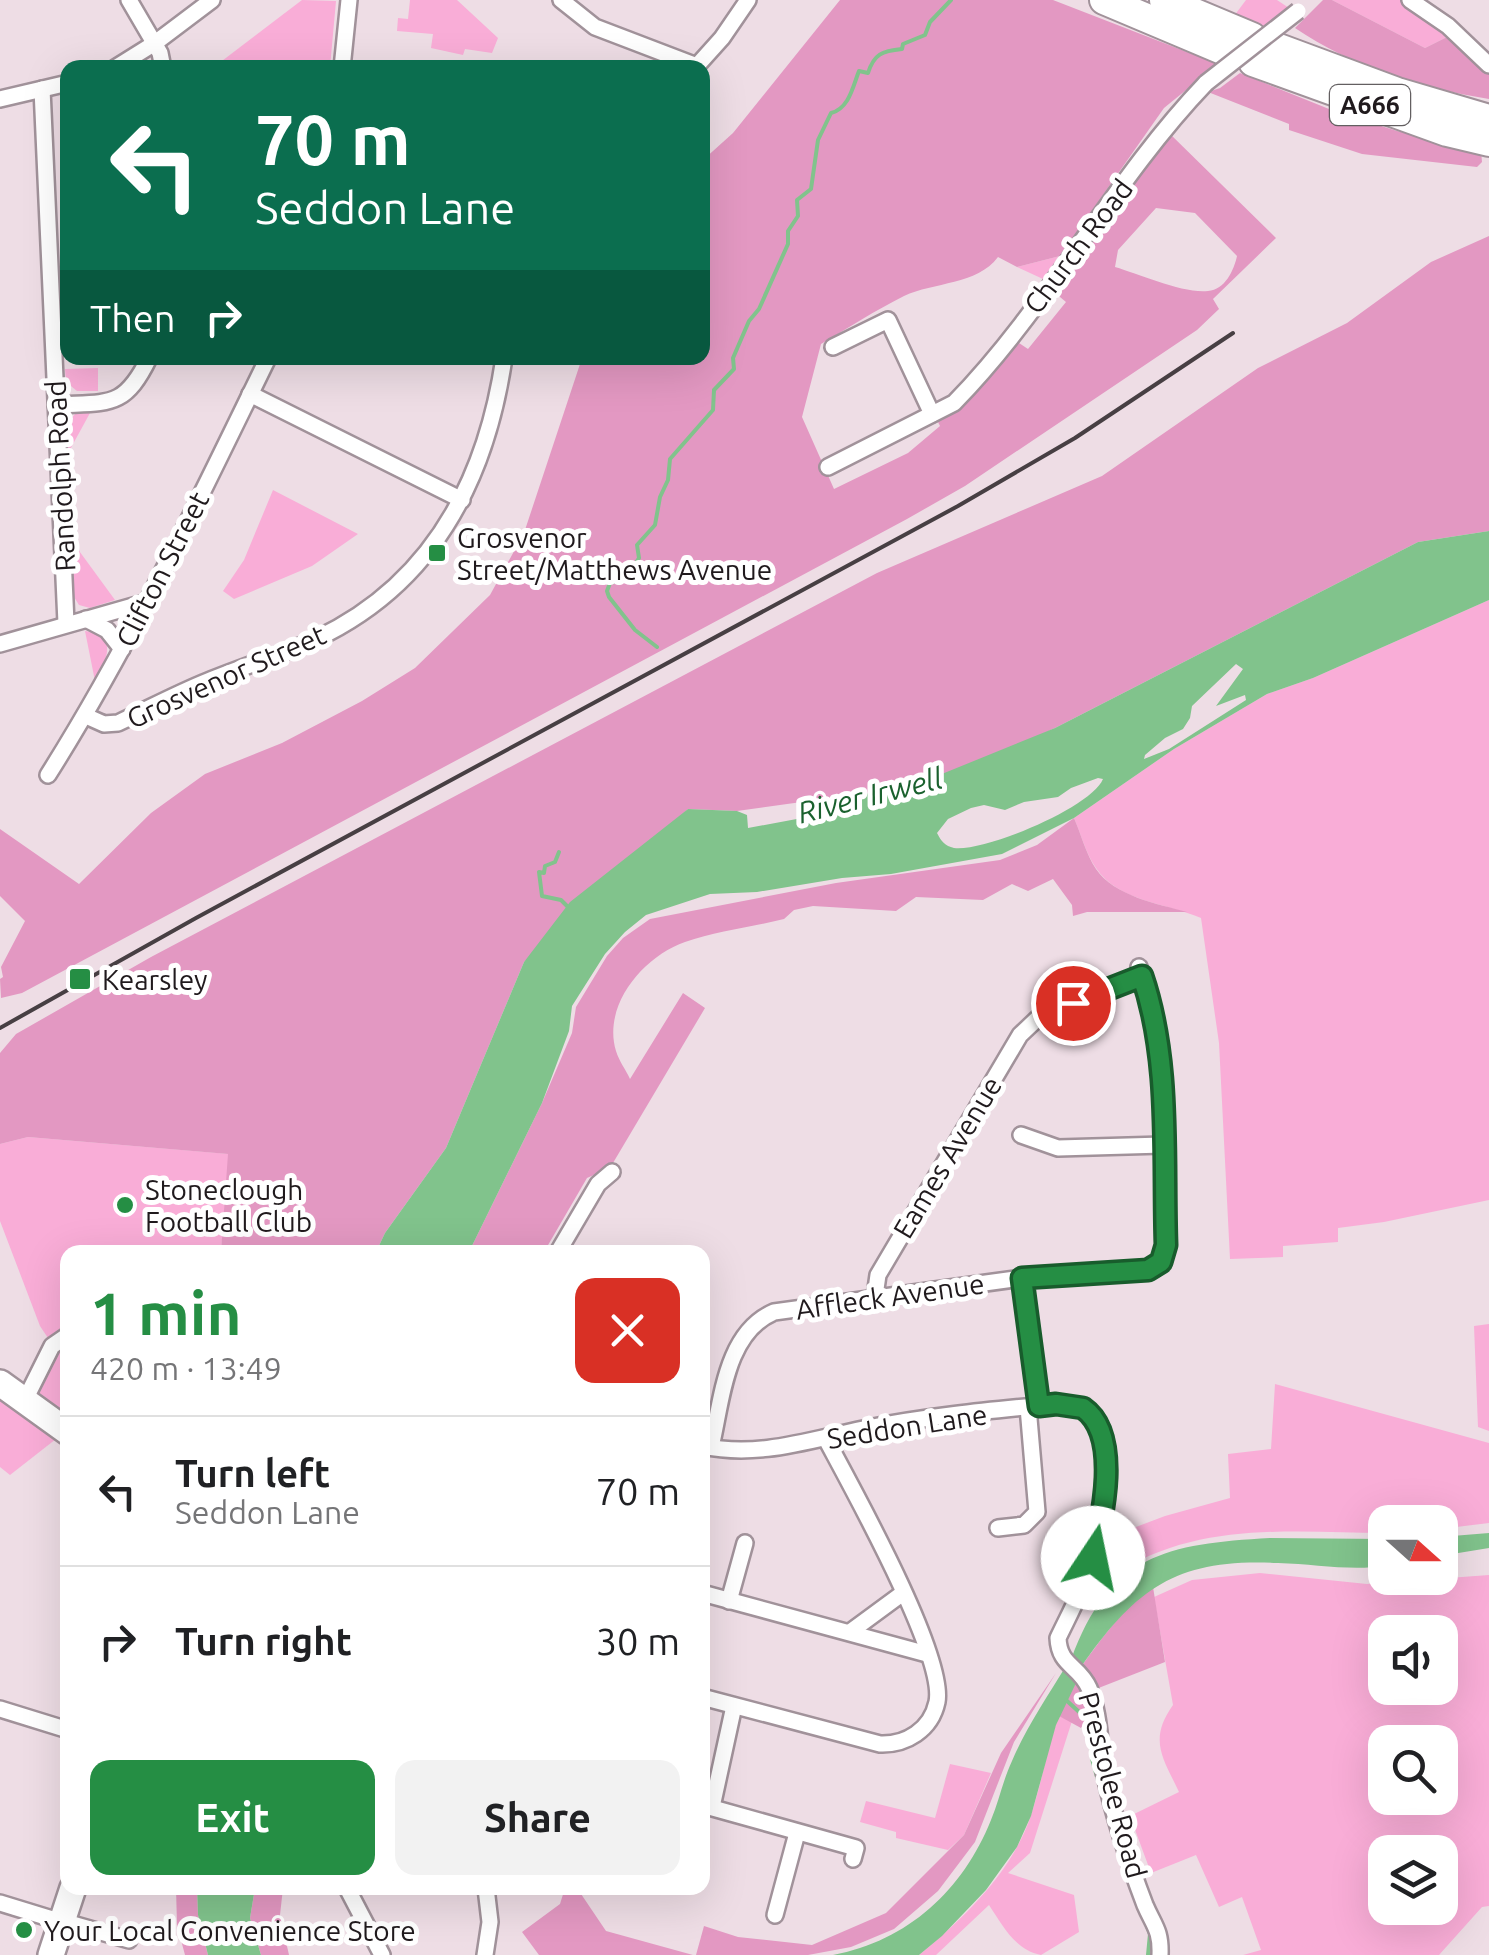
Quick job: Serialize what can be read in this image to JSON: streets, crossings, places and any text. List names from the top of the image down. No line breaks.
{"streets":{"highway":["A666"],"street":["Church Road","Randolph Road","Clifton Street","Grosvenor Street","Eames Avenue","Affleck Avenue","Seddon Lane","Prestolee Road"]},"crossings":[["Clifton Street","Grosvenor Street"],["Eames Avenue","Affleck Avenue"],["Seddon Lane","Prestolee Road"]],"water":["River Irwell"],"places":{"transit":["Grosvenor Street/Matthews Avenue","Kearsley"],"other":["Stoneclough Football Club","Your Local Convenience Store"]},"north":"right","page":{"turn":["70 m","Seddon Lane"],"then":"Then","heading":["1 min","420 m · 13:49"],"list":[{"name":"Turn left","note":"Seddon Lane","value":"70 m"},{"name":"Turn right","value":"30 m"}],"buttons":["Exit","Share"]}}
